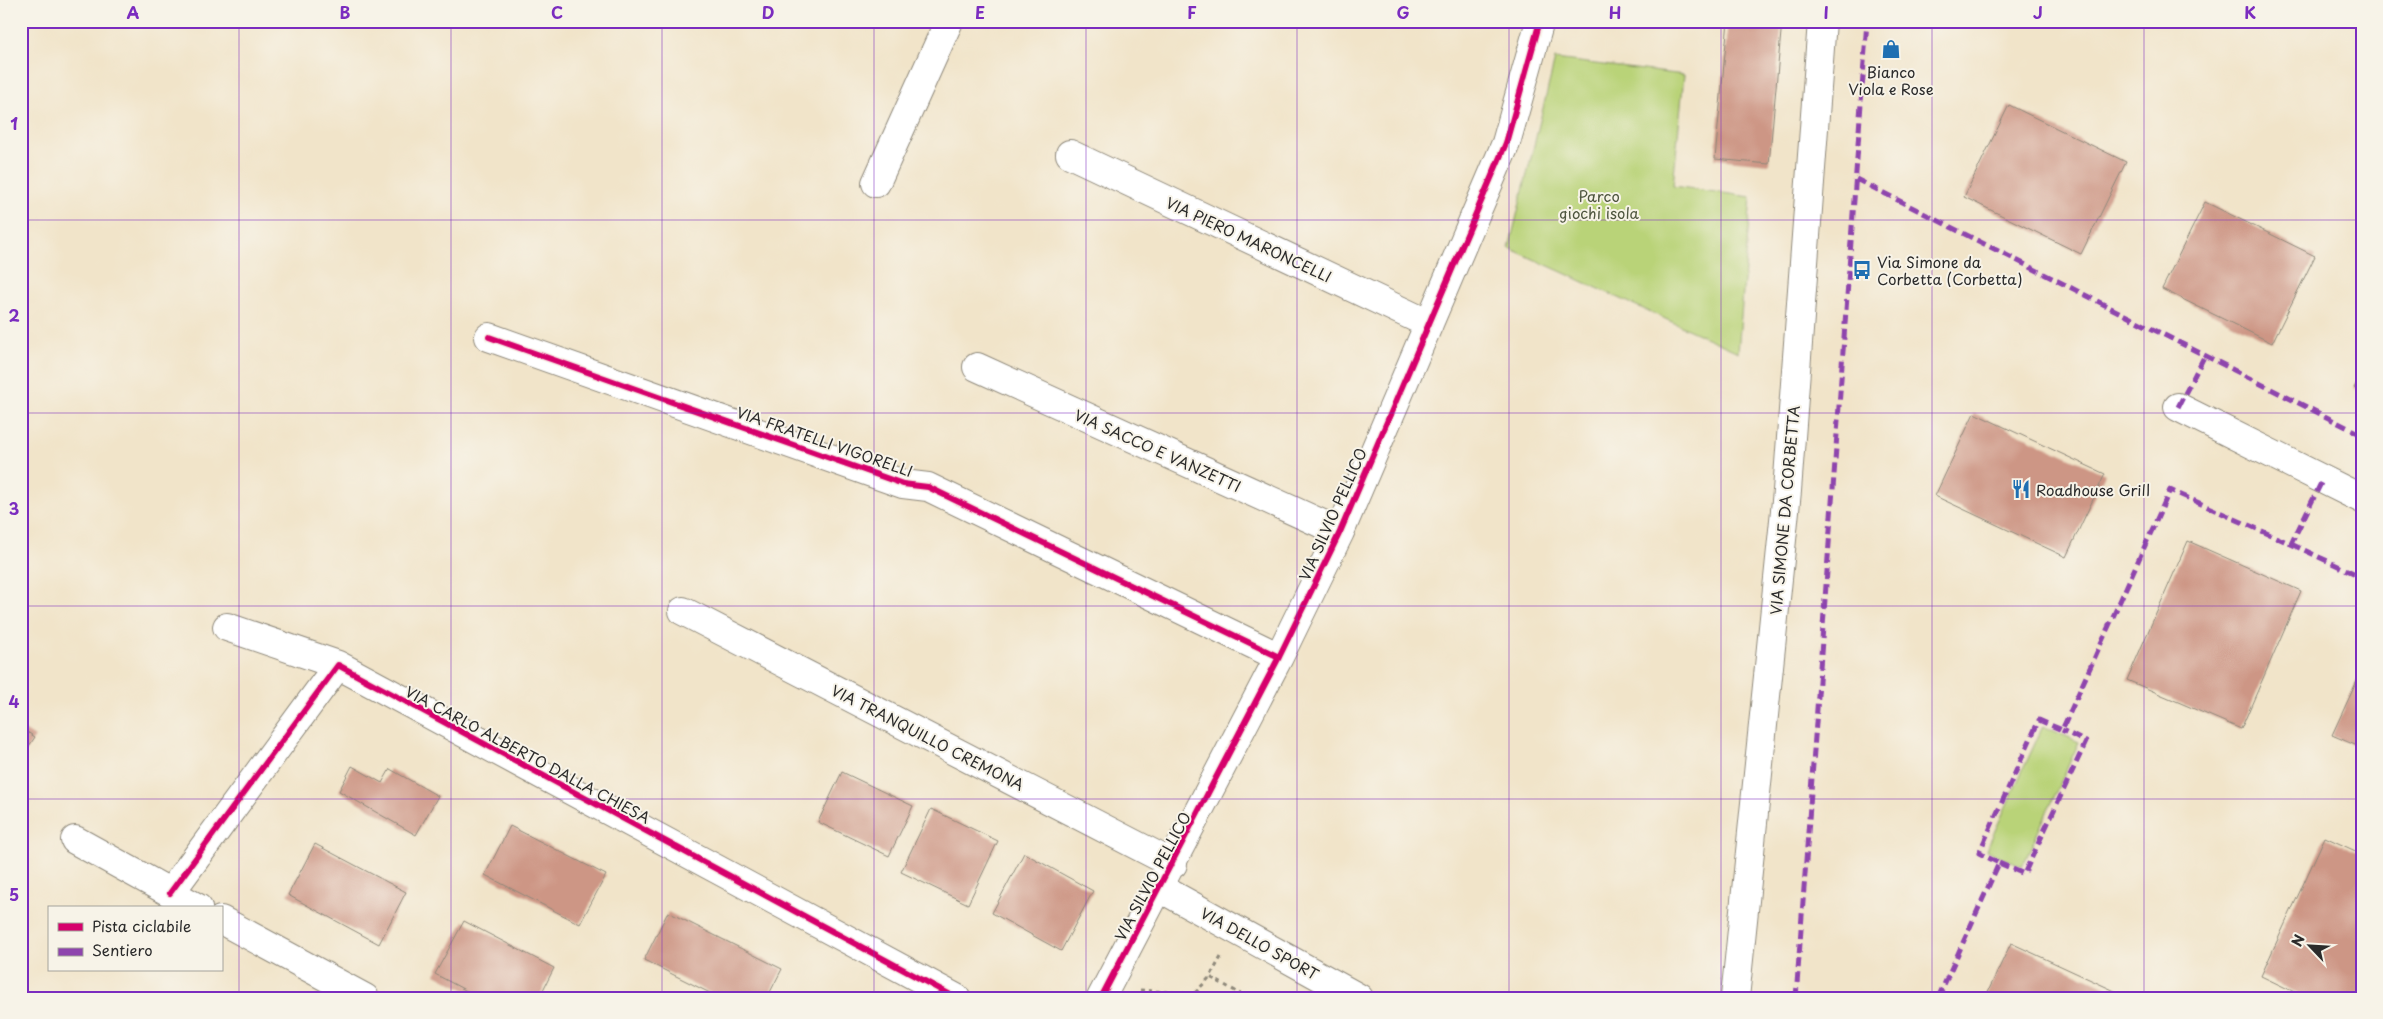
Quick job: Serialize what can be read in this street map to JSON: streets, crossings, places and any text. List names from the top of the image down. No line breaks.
{"streets":{"street":["VIA PIERO MARONCELLI","VIA FRATELLI VIGORELLI","VIA SACCO E VANZETTI","VIA SIMONE DA CORBETTA","VIA SILVIO PELLICO","VIA TRANQUILLO CREMONA","VIA CARLO ALBERTO DALLA CHIESA","VIA DELLO SPORT"]},"crossings":[["VIA PIERO MARONCELLI","VIA SILVIO PELLICO"],["VIA FRATELLI VIGORELLI","VIA SILVIO PELLICO"],["VIA SACCO E VANZETTI","VIA SILVIO PELLICO"],["VIA SILVIO PELLICO","VIA TRANQUILLO CREMONA"],["VIA SILVIO PELLICO","VIA DELLO SPORT"]],"parks":["Parco giochi isola"],"places":{"shop":["Bianco Viola e Rose"],"bus stop":["Via Simone da Corbetta (Corbetta)"],"restaurant":["Roadhouse Grill"]},"legend":["Pista ciclabile","Sentiero"],"north":"top left","grid":{"columns":["A","B","C","D","E","F","G","H","I","J","K"],"rows":["1","2","3","4","5"]}}
